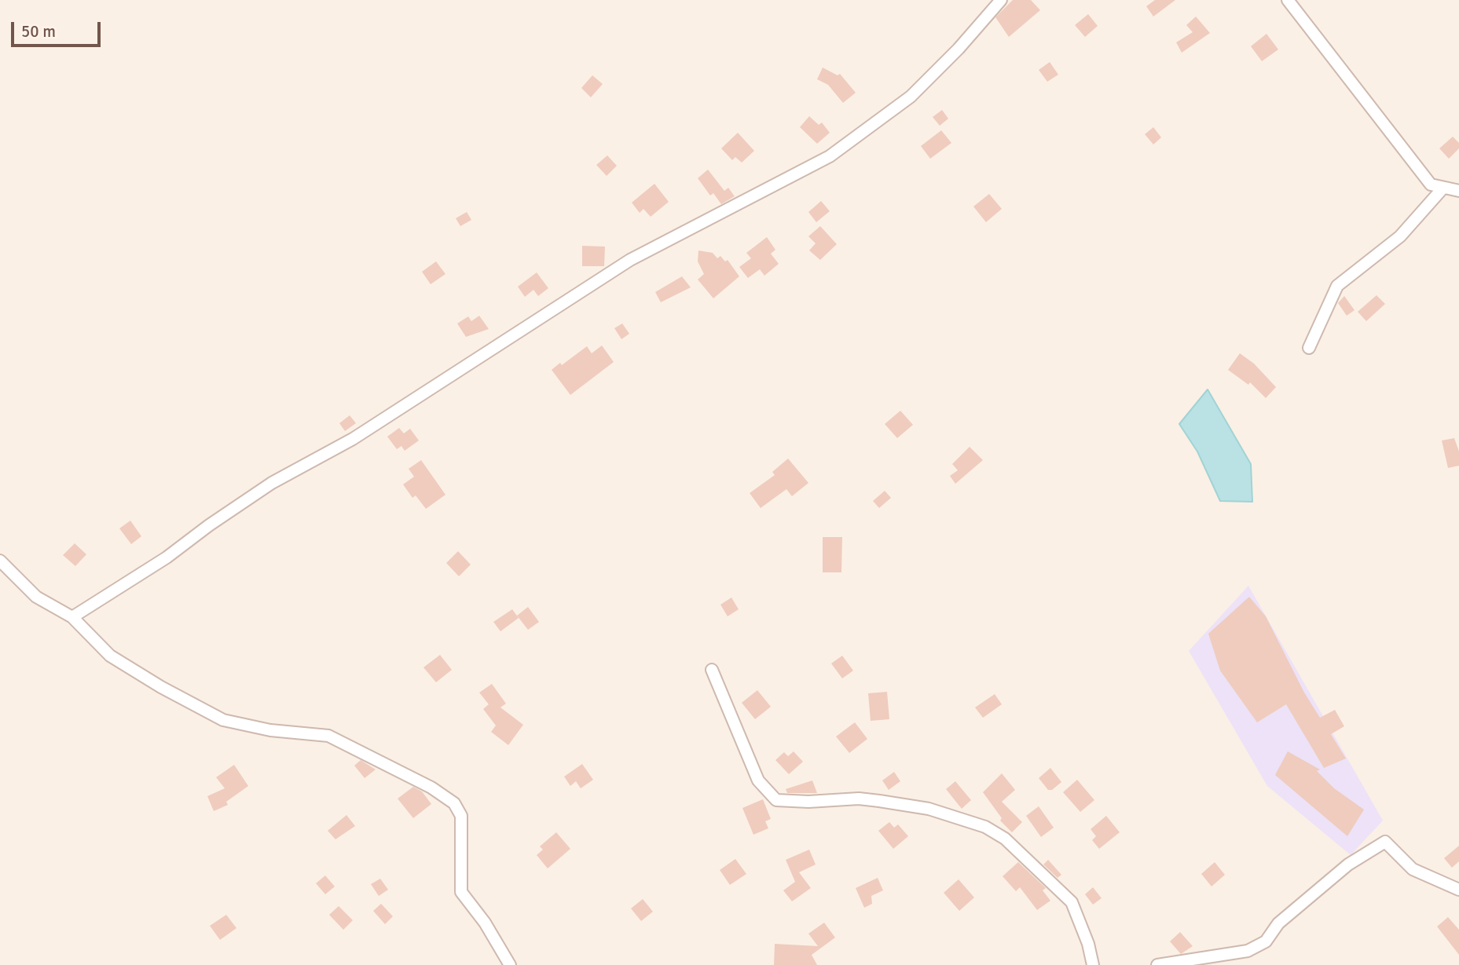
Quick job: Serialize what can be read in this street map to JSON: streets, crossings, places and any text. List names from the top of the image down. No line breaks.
{"scale_bar":"50 m"}
